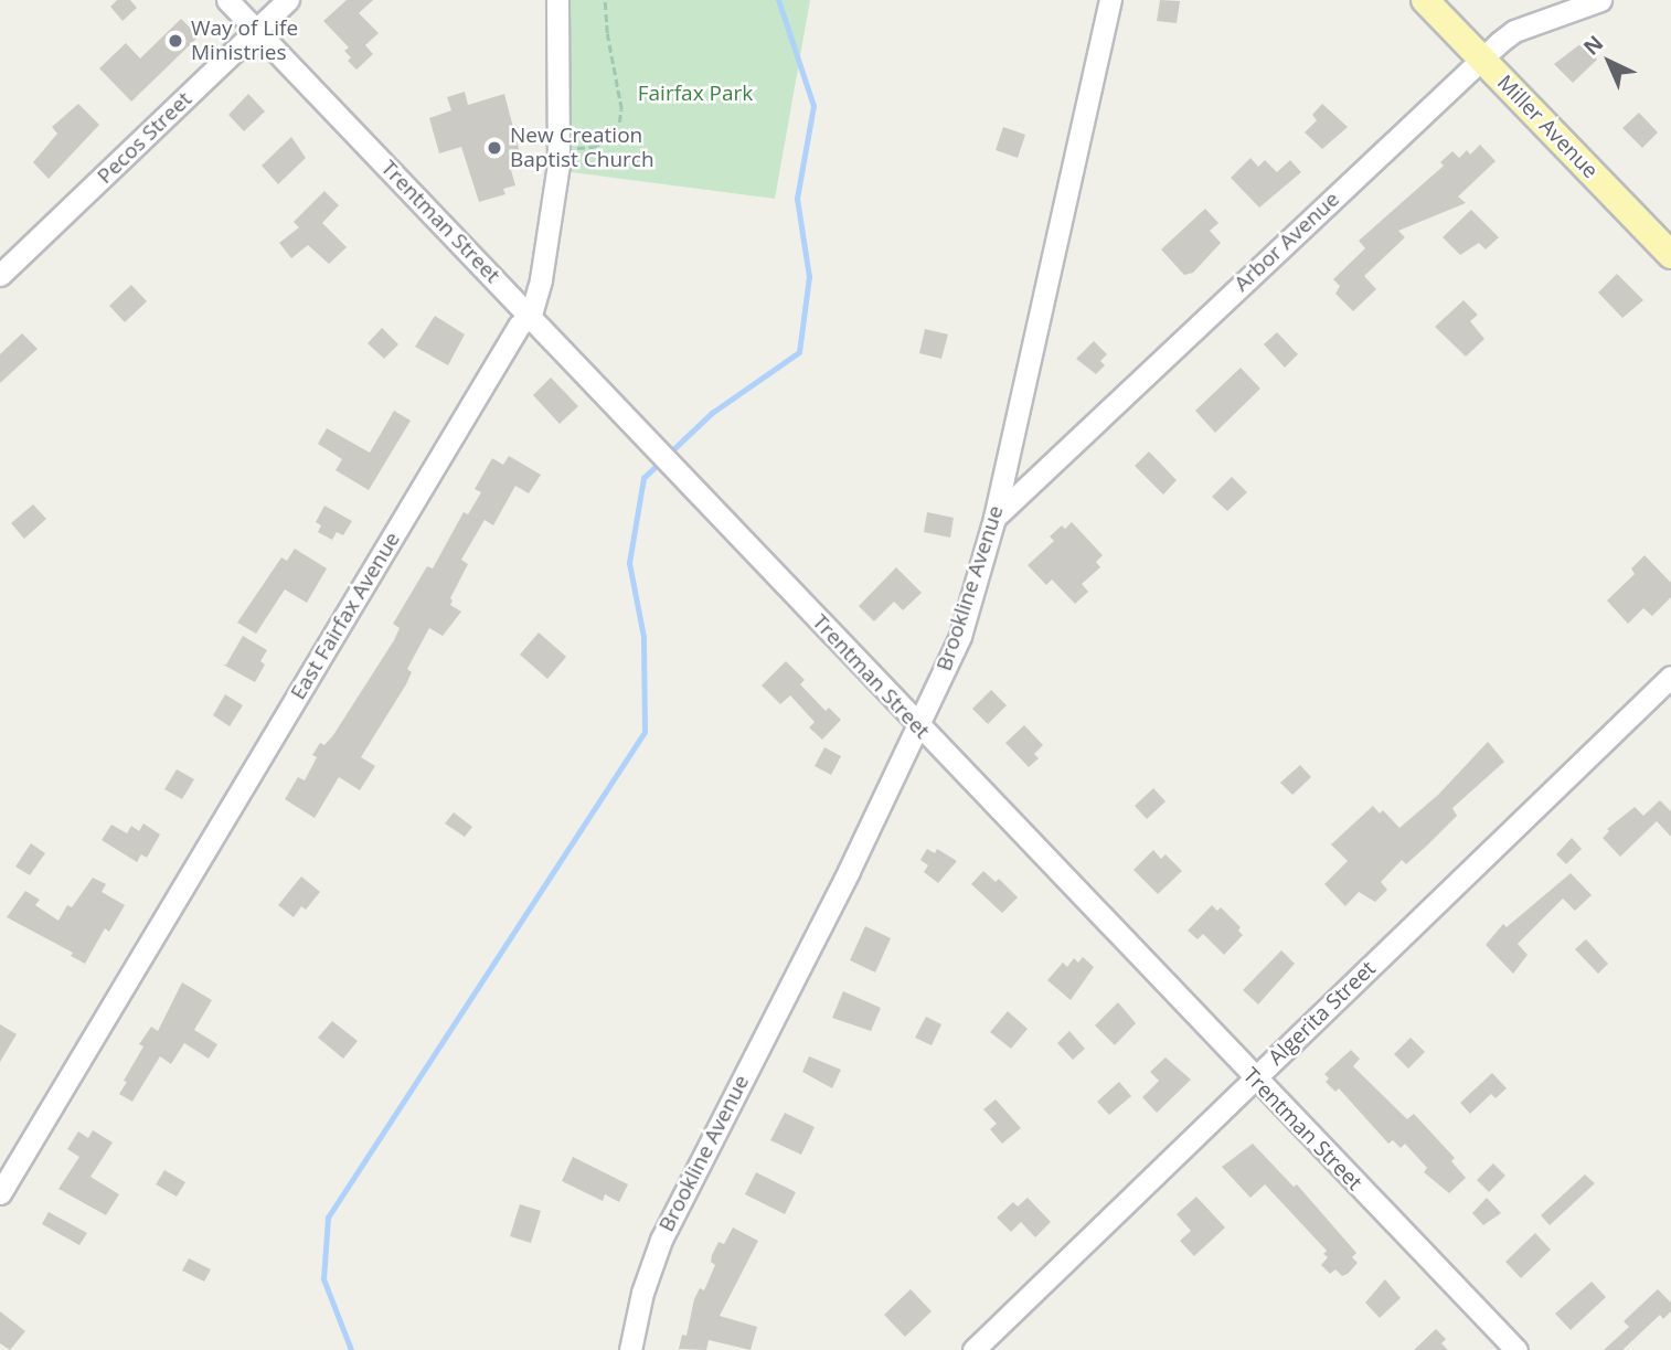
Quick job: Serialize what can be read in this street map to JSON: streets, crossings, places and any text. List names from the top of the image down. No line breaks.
{"streets":{"main road":["Miller Avenue"],"street":["Pecos Street","Trentman Street","Arbor Avenue","Brookline Avenue","East Fairfax Avenue","Algerita Street"]},"crossings":[["Miller Avenue","Arbor Avenue"],["Pecos Street","Trentman Street"],["Trentman Street","Brookline Avenue"],["Trentman Street","East Fairfax Avenue"],["Trentman Street","Algerita Street"],["Arbor Avenue","Brookline Avenue"]],"parks":["Fairfax Park"],"places":["Way of Life Ministries","New Creation Baptist Church"],"north":"top left"}
